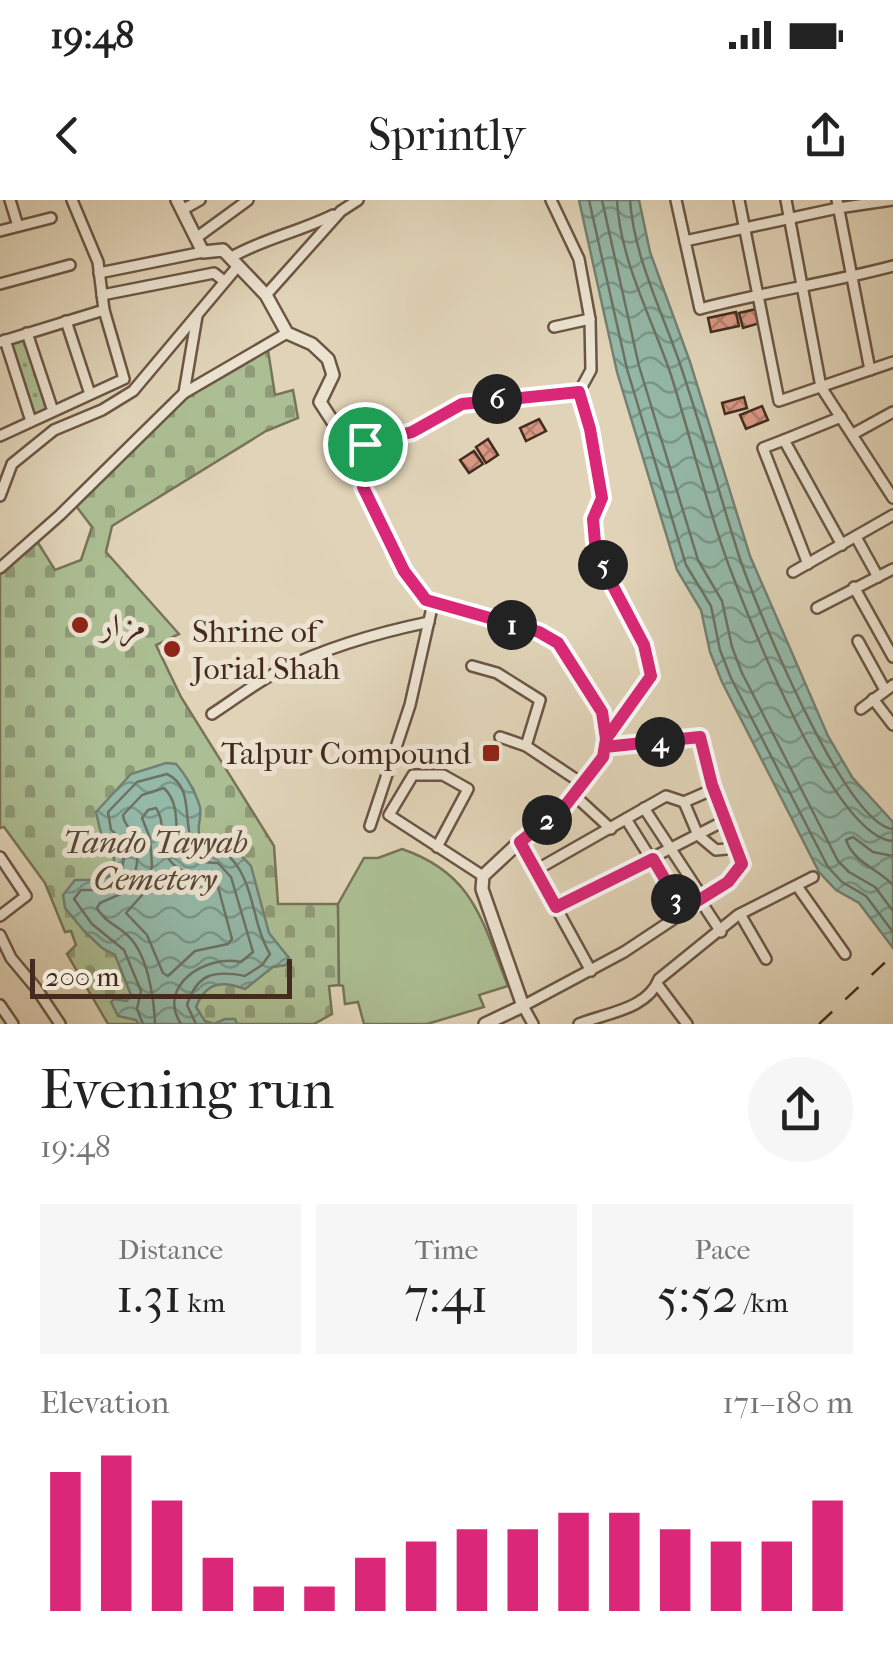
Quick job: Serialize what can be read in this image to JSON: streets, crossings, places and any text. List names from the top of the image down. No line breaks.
{"parks":["Tando Tayyab Cemetery"],"places":{"other":["مزار","Shrine of Jorial Shah"],"transit":["Talpur Compound"]},"scale_bar":"200 m","page":{"status":"19:48","header":"Sprintly","pins":["6","5","1","4","2","3"],"scale":"200 m","heading":["Evening run","19:48"],"stats":[["Distance","1.31 km"],["Time","7:41"],["Pace","5:52 /km"]],"chart":["Elevation","171–180 m"]}}
